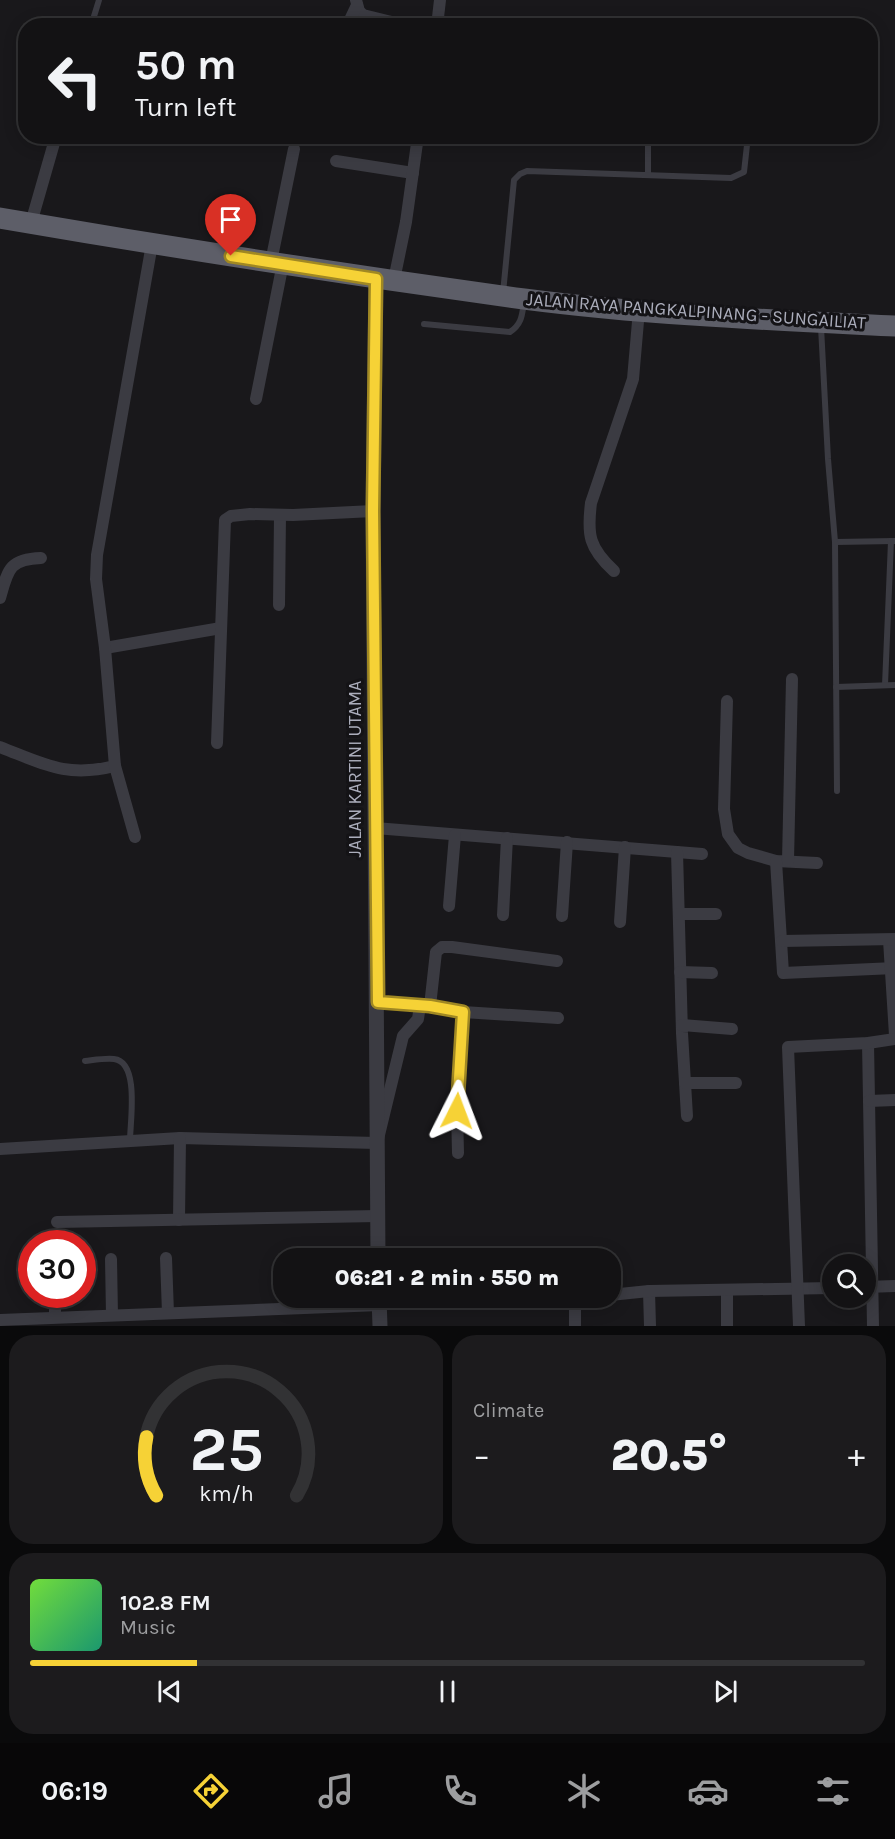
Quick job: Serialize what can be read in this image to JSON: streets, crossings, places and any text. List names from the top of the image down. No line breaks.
{"streets":{"highway":["JALAN RAYA PANGKALPINANG - SUNGAILIAT"],"street":["JALAN KARTINI UTAMA"]},"crossings":[["JALAN RAYA PANGKALPINANG - SUNGAILIAT","JALAN KARTINI UTAMA"]],"page":{"turn":["50 m","Turn left"],"limit":"30","trip":"06:21 · 2 min · 550 m","tile":"Climate","heat":["−","20.5°","+"],"song":["102.8 FM","Music"],"tabs":"06:19","gauge":["25","km/h"]}}
